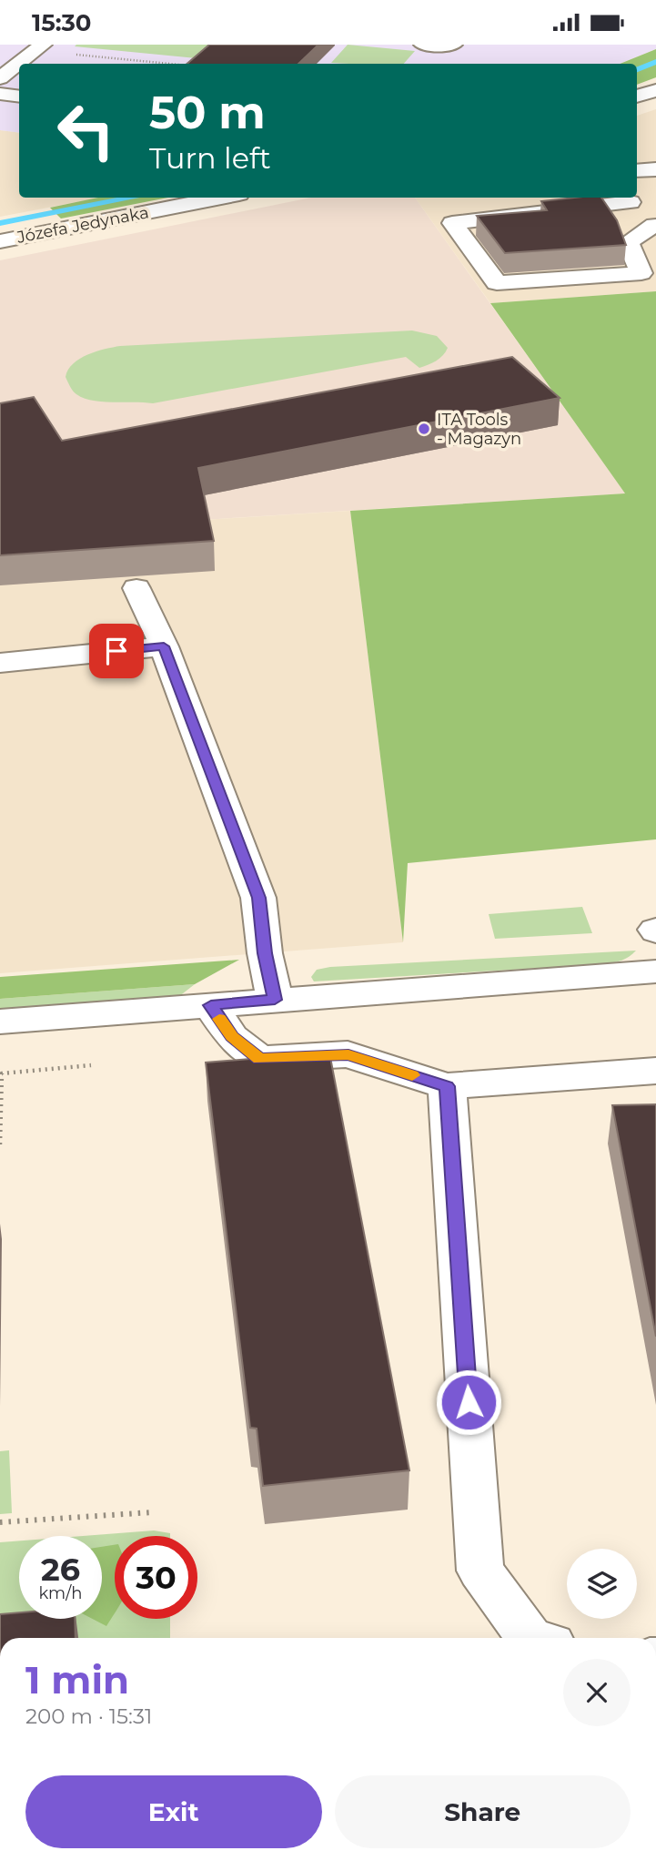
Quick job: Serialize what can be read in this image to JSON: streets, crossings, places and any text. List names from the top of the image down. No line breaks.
{"streets":{"street":["Józefa Jedynaka"]},"places":["ITA Tools - Magazyn"],"page":{"status":"15:30","turn":["50 m","Turn left"],"speed":"26 km/h","limit":"30","heading":["1 min","200 m · 15:31"],"buttons":["Exit","Share"]}}
